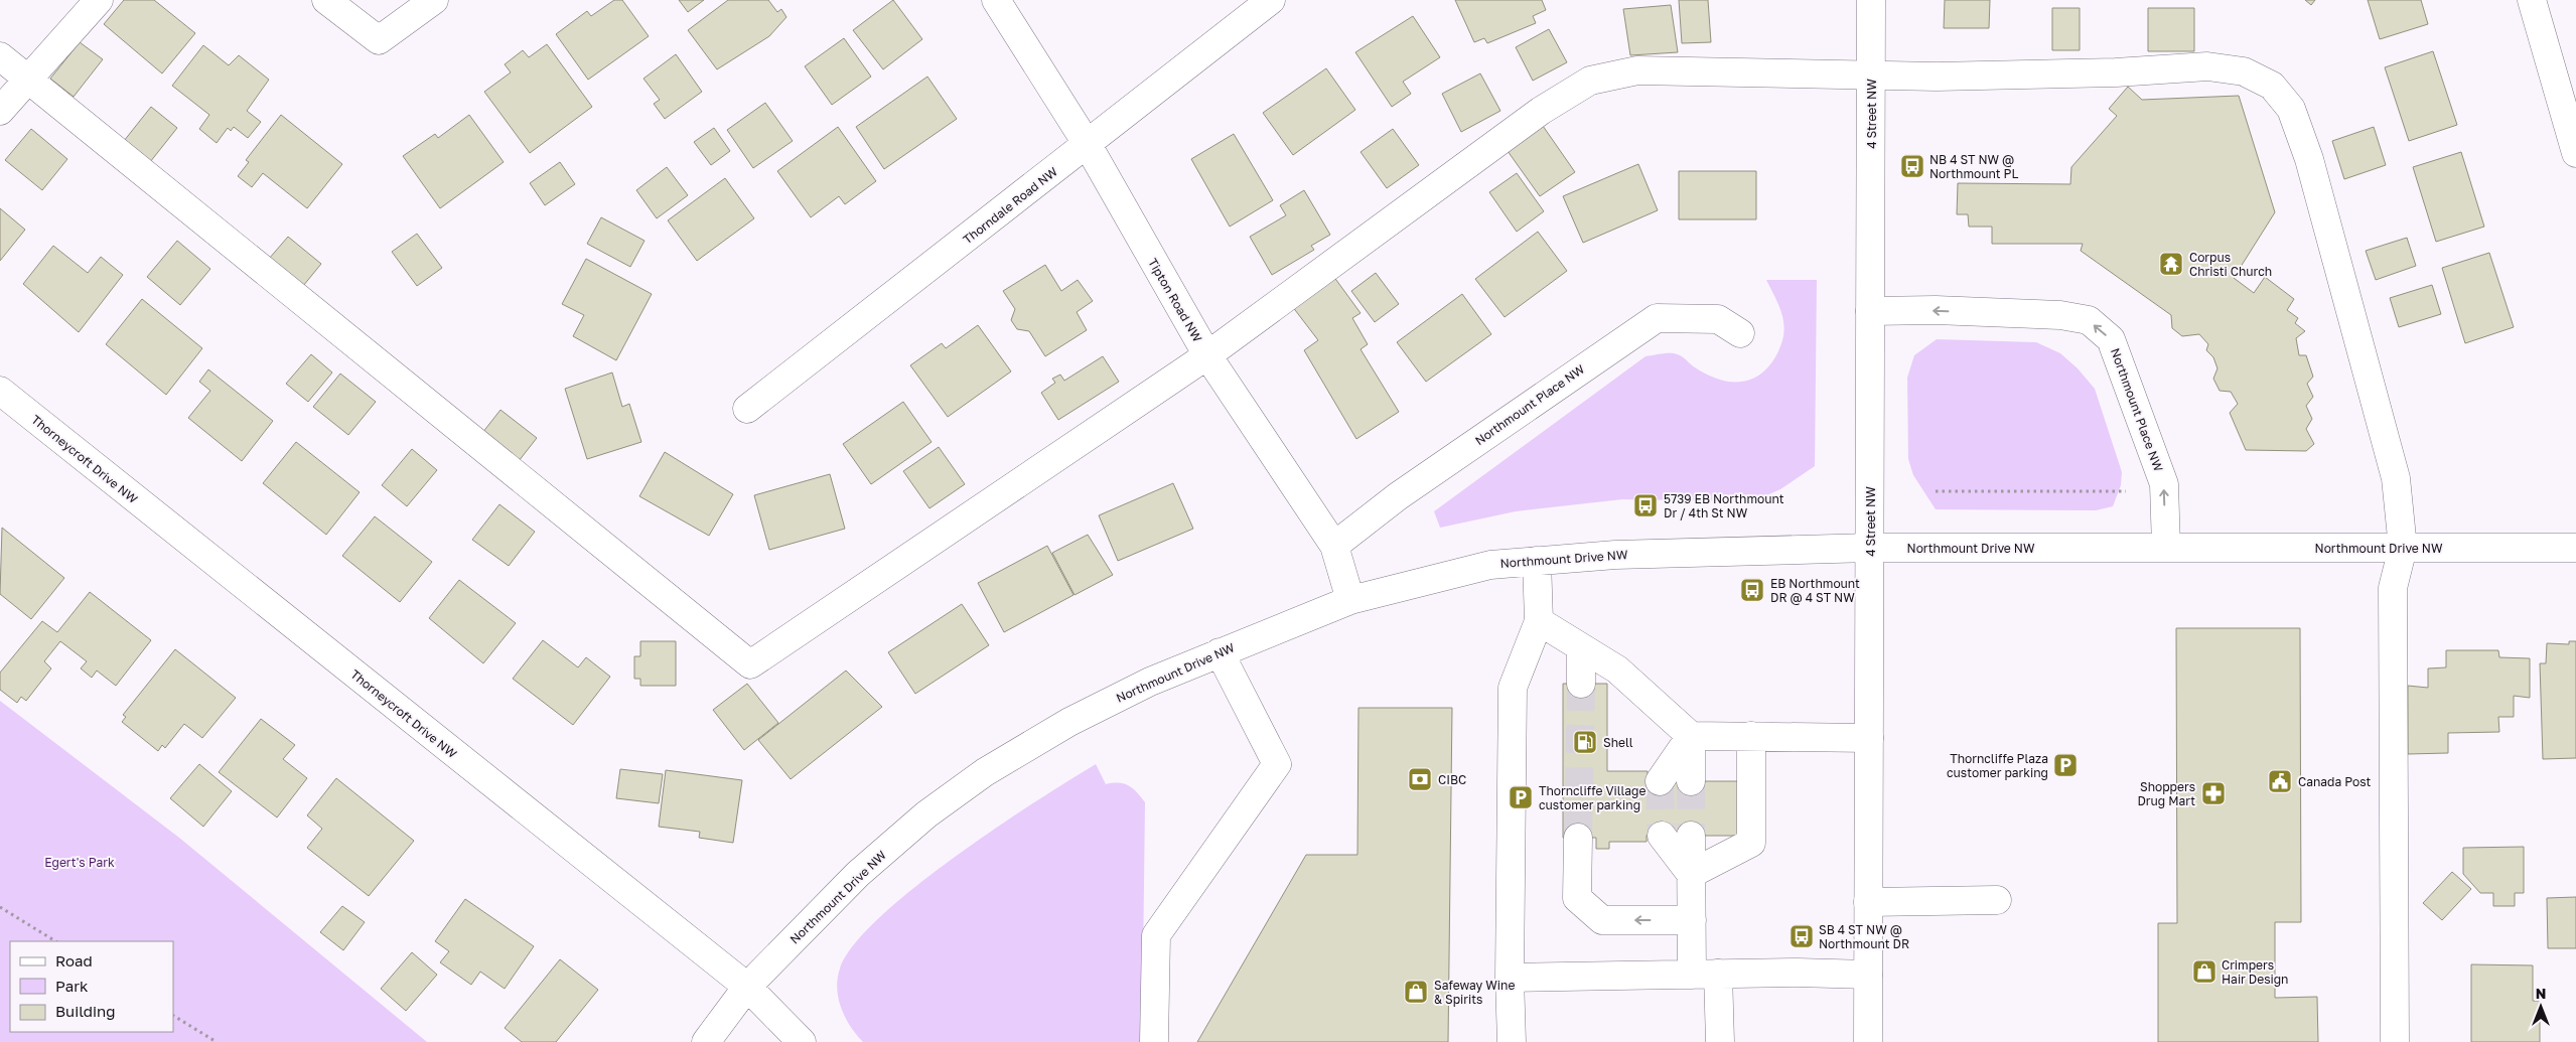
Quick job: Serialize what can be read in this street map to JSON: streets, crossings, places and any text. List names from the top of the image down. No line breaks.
{"streets":{"street":["4 Street NW","Thorndale Road NW","Tipton Road NW","Northmount Place NW","Thorneycroft Drive NW","Northmount Drive NW"]},"crossings":[["4 Street NW","Northmount Place NW"],["4 Street NW","Northmount Drive NW"],["Thorndale Road NW","Tipton Road NW"],["Tipton Road NW","Northmount Place NW"],["Tipton Road NW","Northmount Drive NW"],["Northmount Place NW","Northmount Drive NW"],["Thorneycroft Drive NW","Northmount Drive NW"]],"one_way":["Northmount Place NW"],"parks":["Egert's Park"],"places":{"bus stop":["NB 4 ST NW @ Northmount PL","5739 EB Northmount Dr / 4th St NW","EB Northmount DR @ 4 ST NW","SB 4 ST NW @ Northmount DR"],"temple":["Corpus Christi Church"],"fuel station":["Shell"],"parking":["Thorncliffe Plaza customer parking","Thorncliffe Village customer parking"],"bank":["CIBC"],"public building":["Canada Post"],"pharmacy":["Shoppers Drug Mart"],"shop":["Crimpers Hair Design","Safeway Wine & Spirits"]},"legend":["Road","Park","Building"],"north":"top"}
